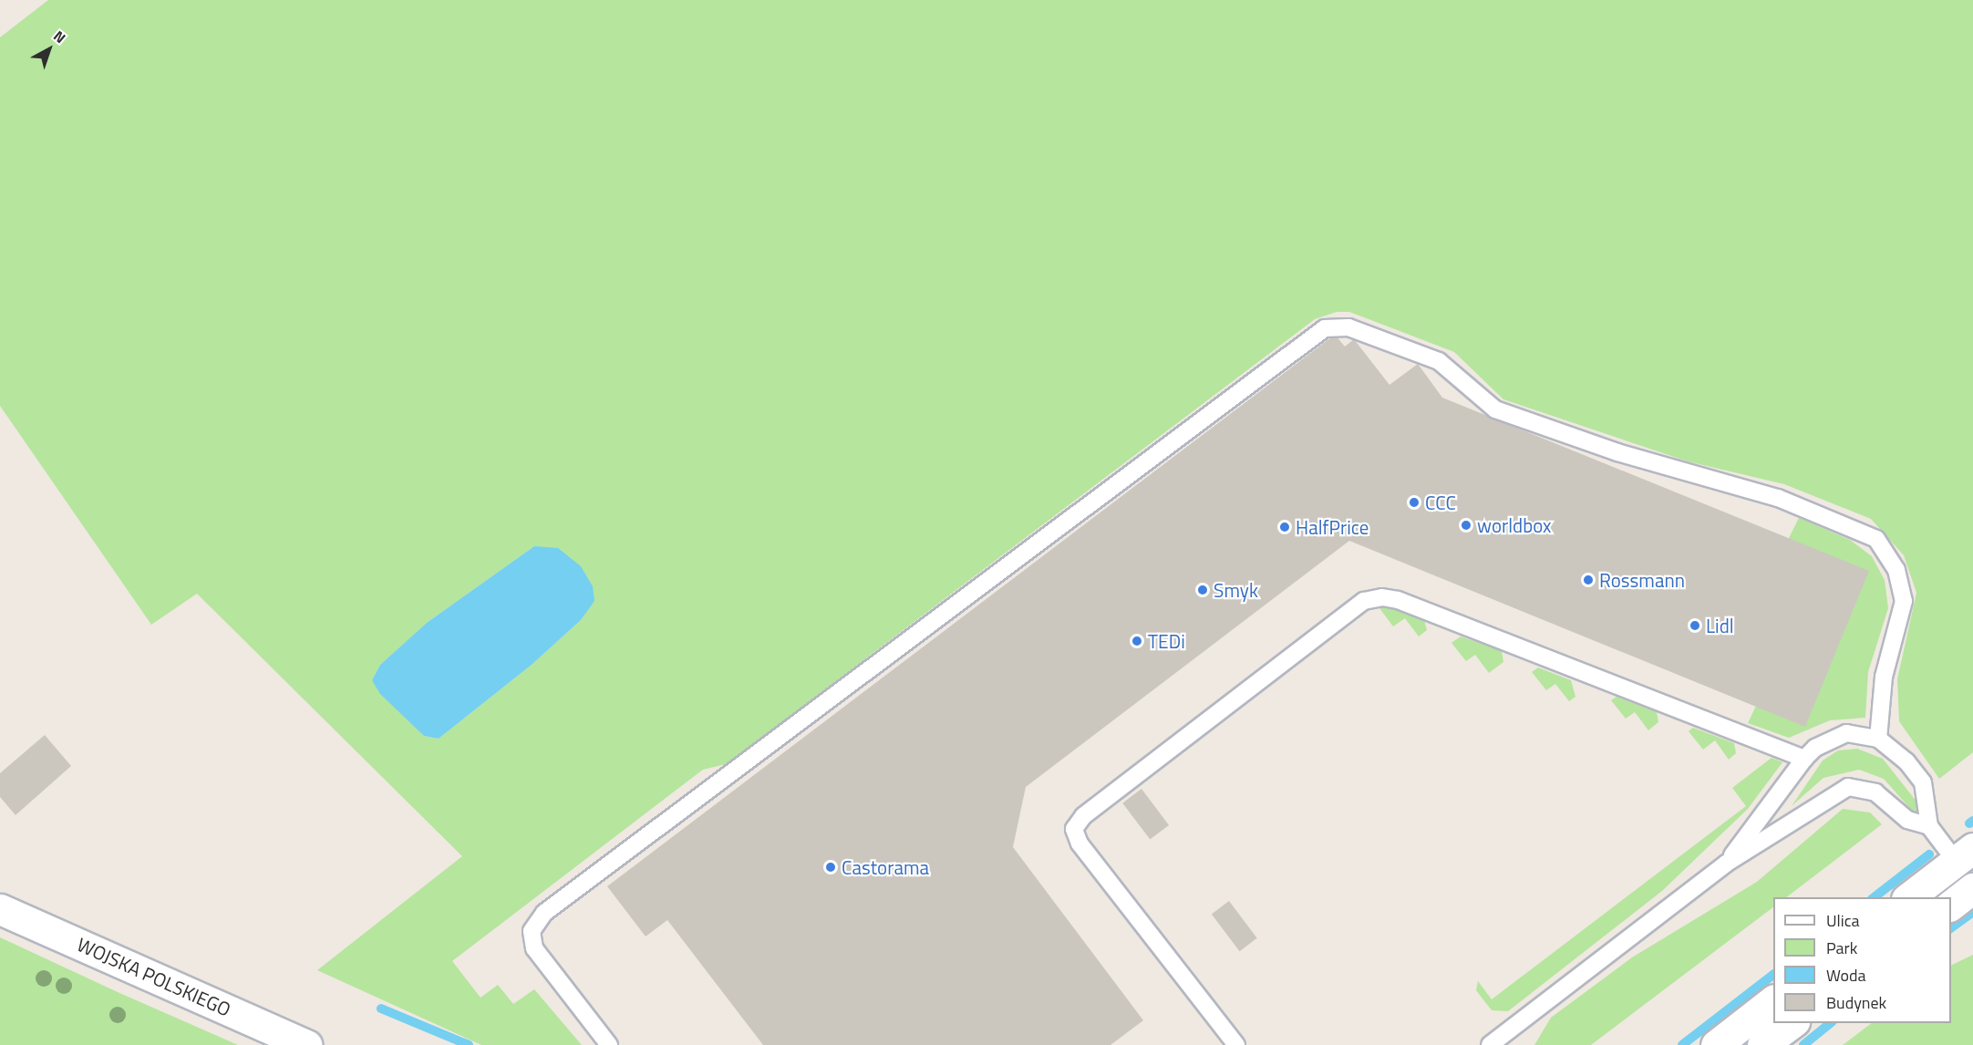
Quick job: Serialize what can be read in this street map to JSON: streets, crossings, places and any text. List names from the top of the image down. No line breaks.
{"streets":{"street":["WOJSKA POLSKIEGO"]},"places":["CCC","worldbox","HalfPrice","Rossmann","Smyk","Lidl","TEDi","Castorama"],"legend":["Ulica","Park","Woda","Budynek"],"north":"top right"}
